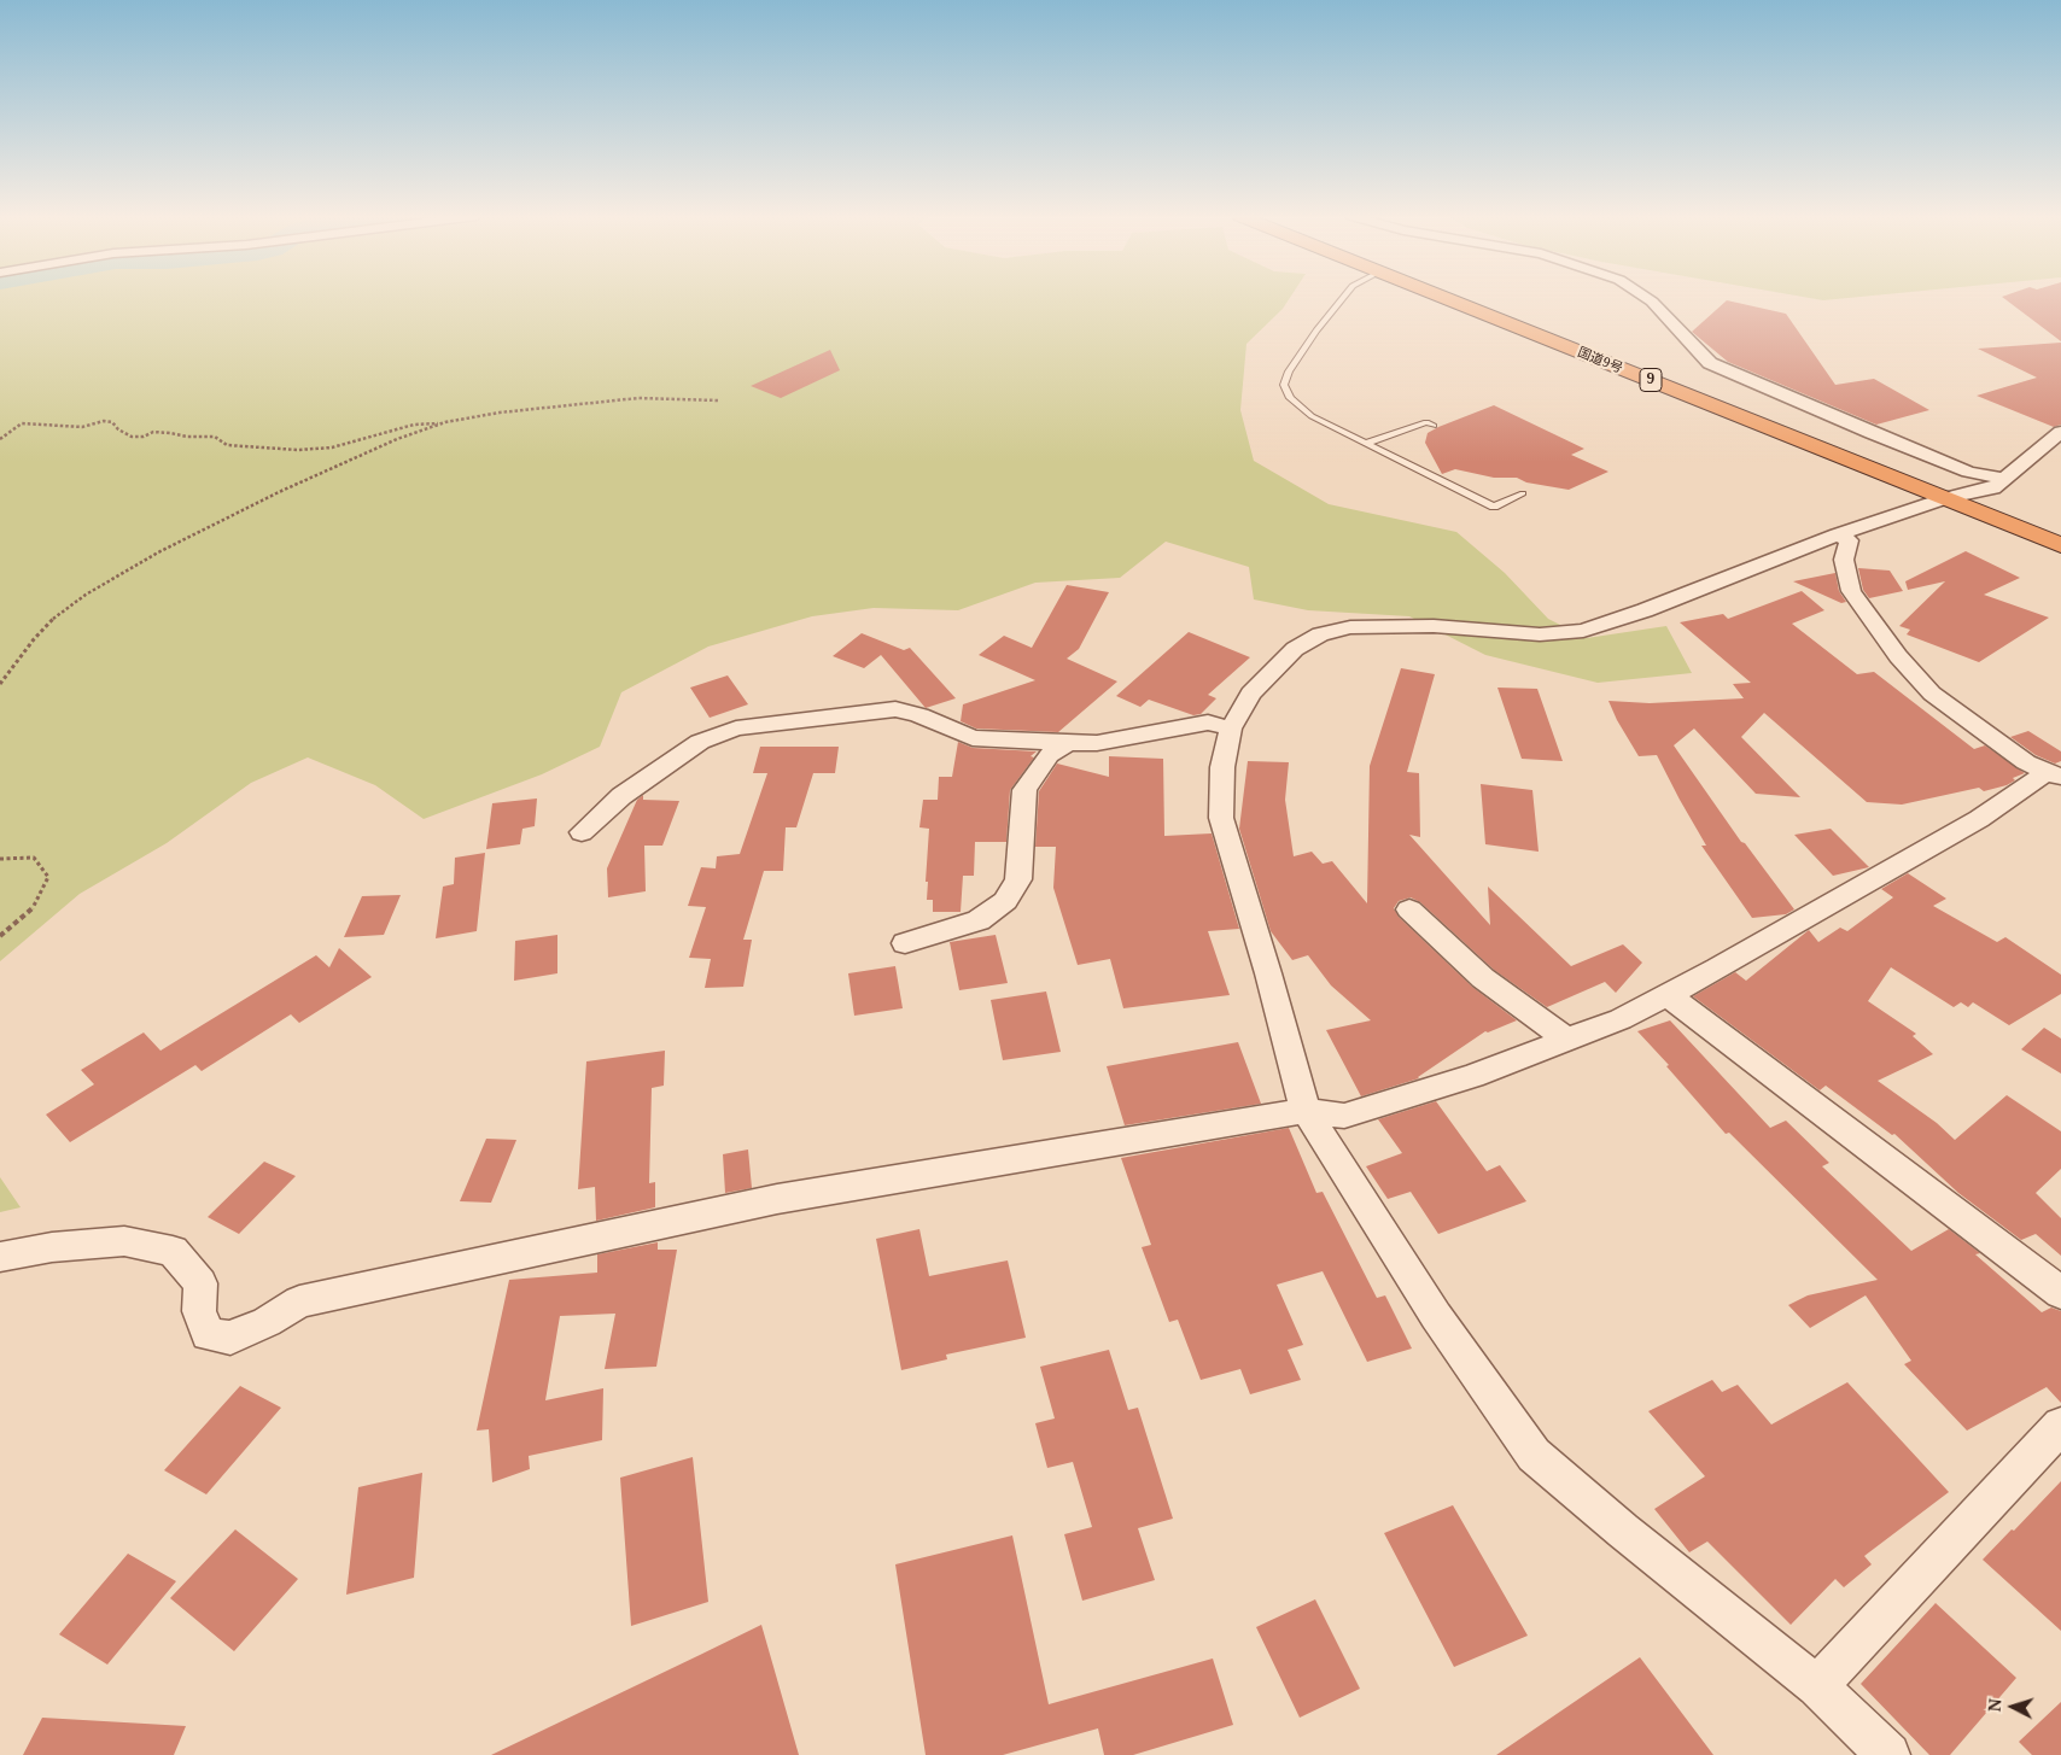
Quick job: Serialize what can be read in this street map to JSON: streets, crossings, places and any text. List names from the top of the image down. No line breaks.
{"streets":{"highway":["国道9号","9"]},"north":"left"}
